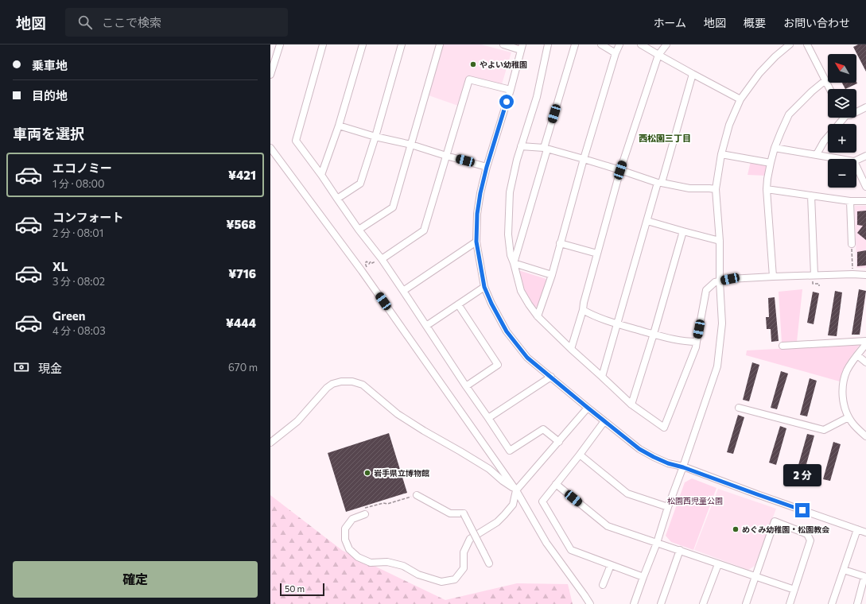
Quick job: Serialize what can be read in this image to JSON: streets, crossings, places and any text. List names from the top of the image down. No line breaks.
{"districts":["西松園三丁目"],"parks":["松園西児童公園"],"places":["やよい幼稚園","岩手県立博物館","めぐみ幼稚園・松園教会"],"scale_bar":"50 m","north":"top left","page":{"header":"地図","search":"ここで検索","nav":["ホーム","地図","概要","お問い合わせ"],"banner":["乗車地","目的地"],"map_buttons":["+","−"],"heading":"車両を選択","list":[{"name":"エコノミー","note":"1 分 · 08:00","value":"¥421"},{"name":"コンフォート","note":"2 分 · 08:01","value":"¥568"},{"name":"XL","note":"3 分 · 08:02","value":"¥716"},{"name":"Green","note":"4 分 · 08:03","value":"¥444"}],"pay":["現金","670 m"],"bubble":"2 分","buttons":"確定","scale":"50 m"}}
